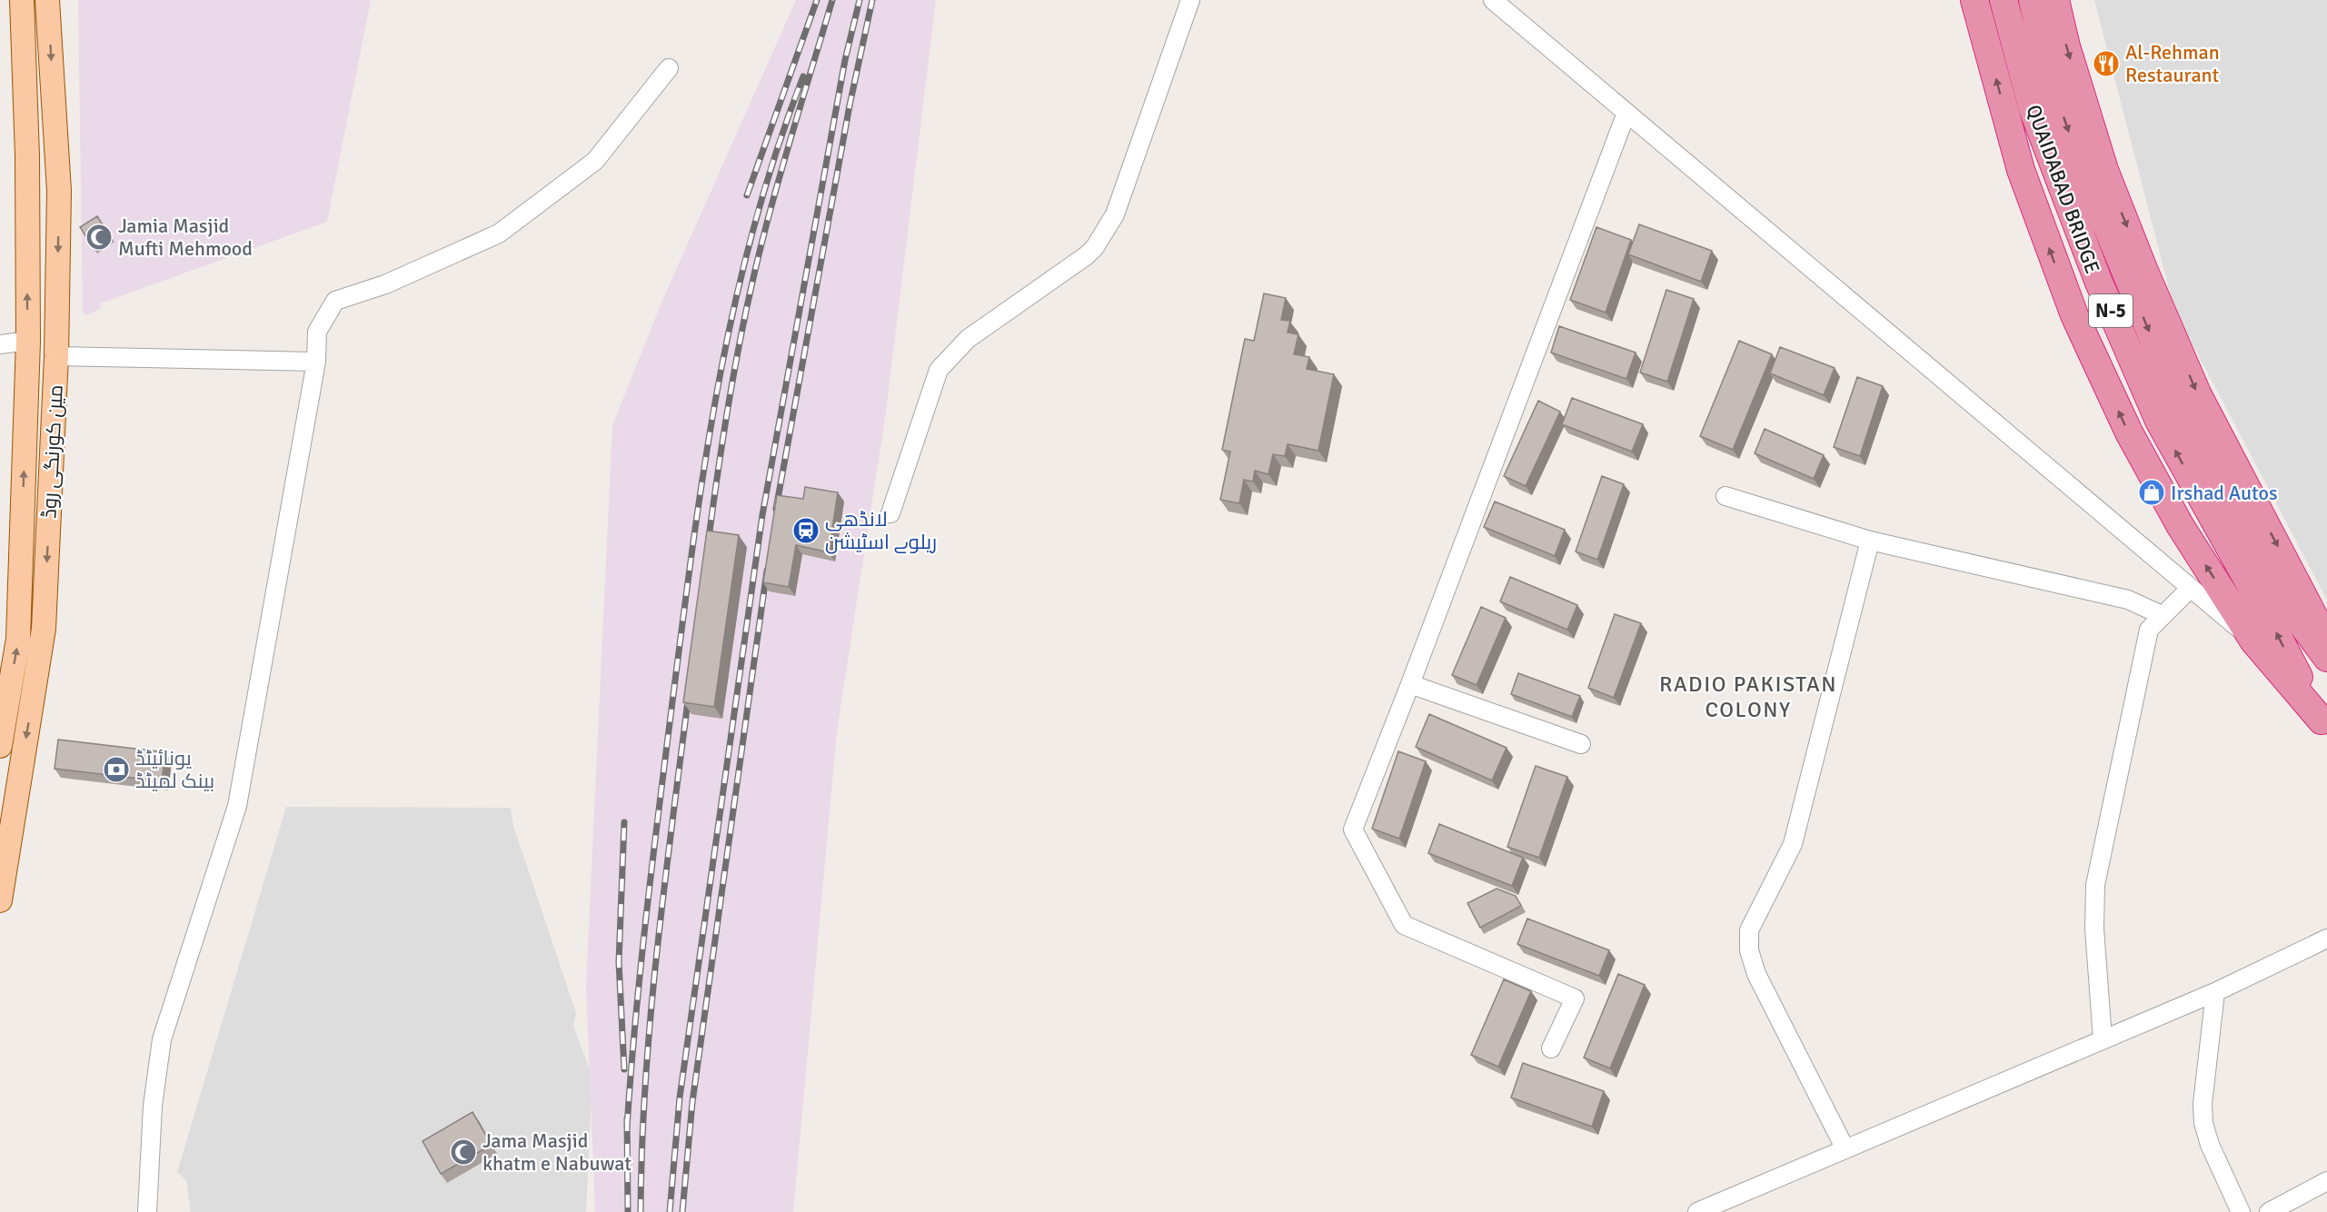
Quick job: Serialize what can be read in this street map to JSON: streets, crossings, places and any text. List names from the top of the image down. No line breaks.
{"streets":{"highway":["QUAIDABAD BRIDGE","N-5"],"main road":["مین کورنگی روڈ"]},"crossings":[["QUAIDABAD BRIDGE","N-5"]],"districts":["RADIO PAKISTAN COLONY"],"places":{"restaurant":["Al-Rehman Restaurant"],"mosque":["Jamia Masjid Mufti Mehmood","Jama Masjid khatm e Nabuwat"],"shop":["Irshad Autos"],"station":["لانڈھی ریلوے اسٹیشن"],"bank":["یونائیٹڈ بینک لمیٹڈ"]}}
